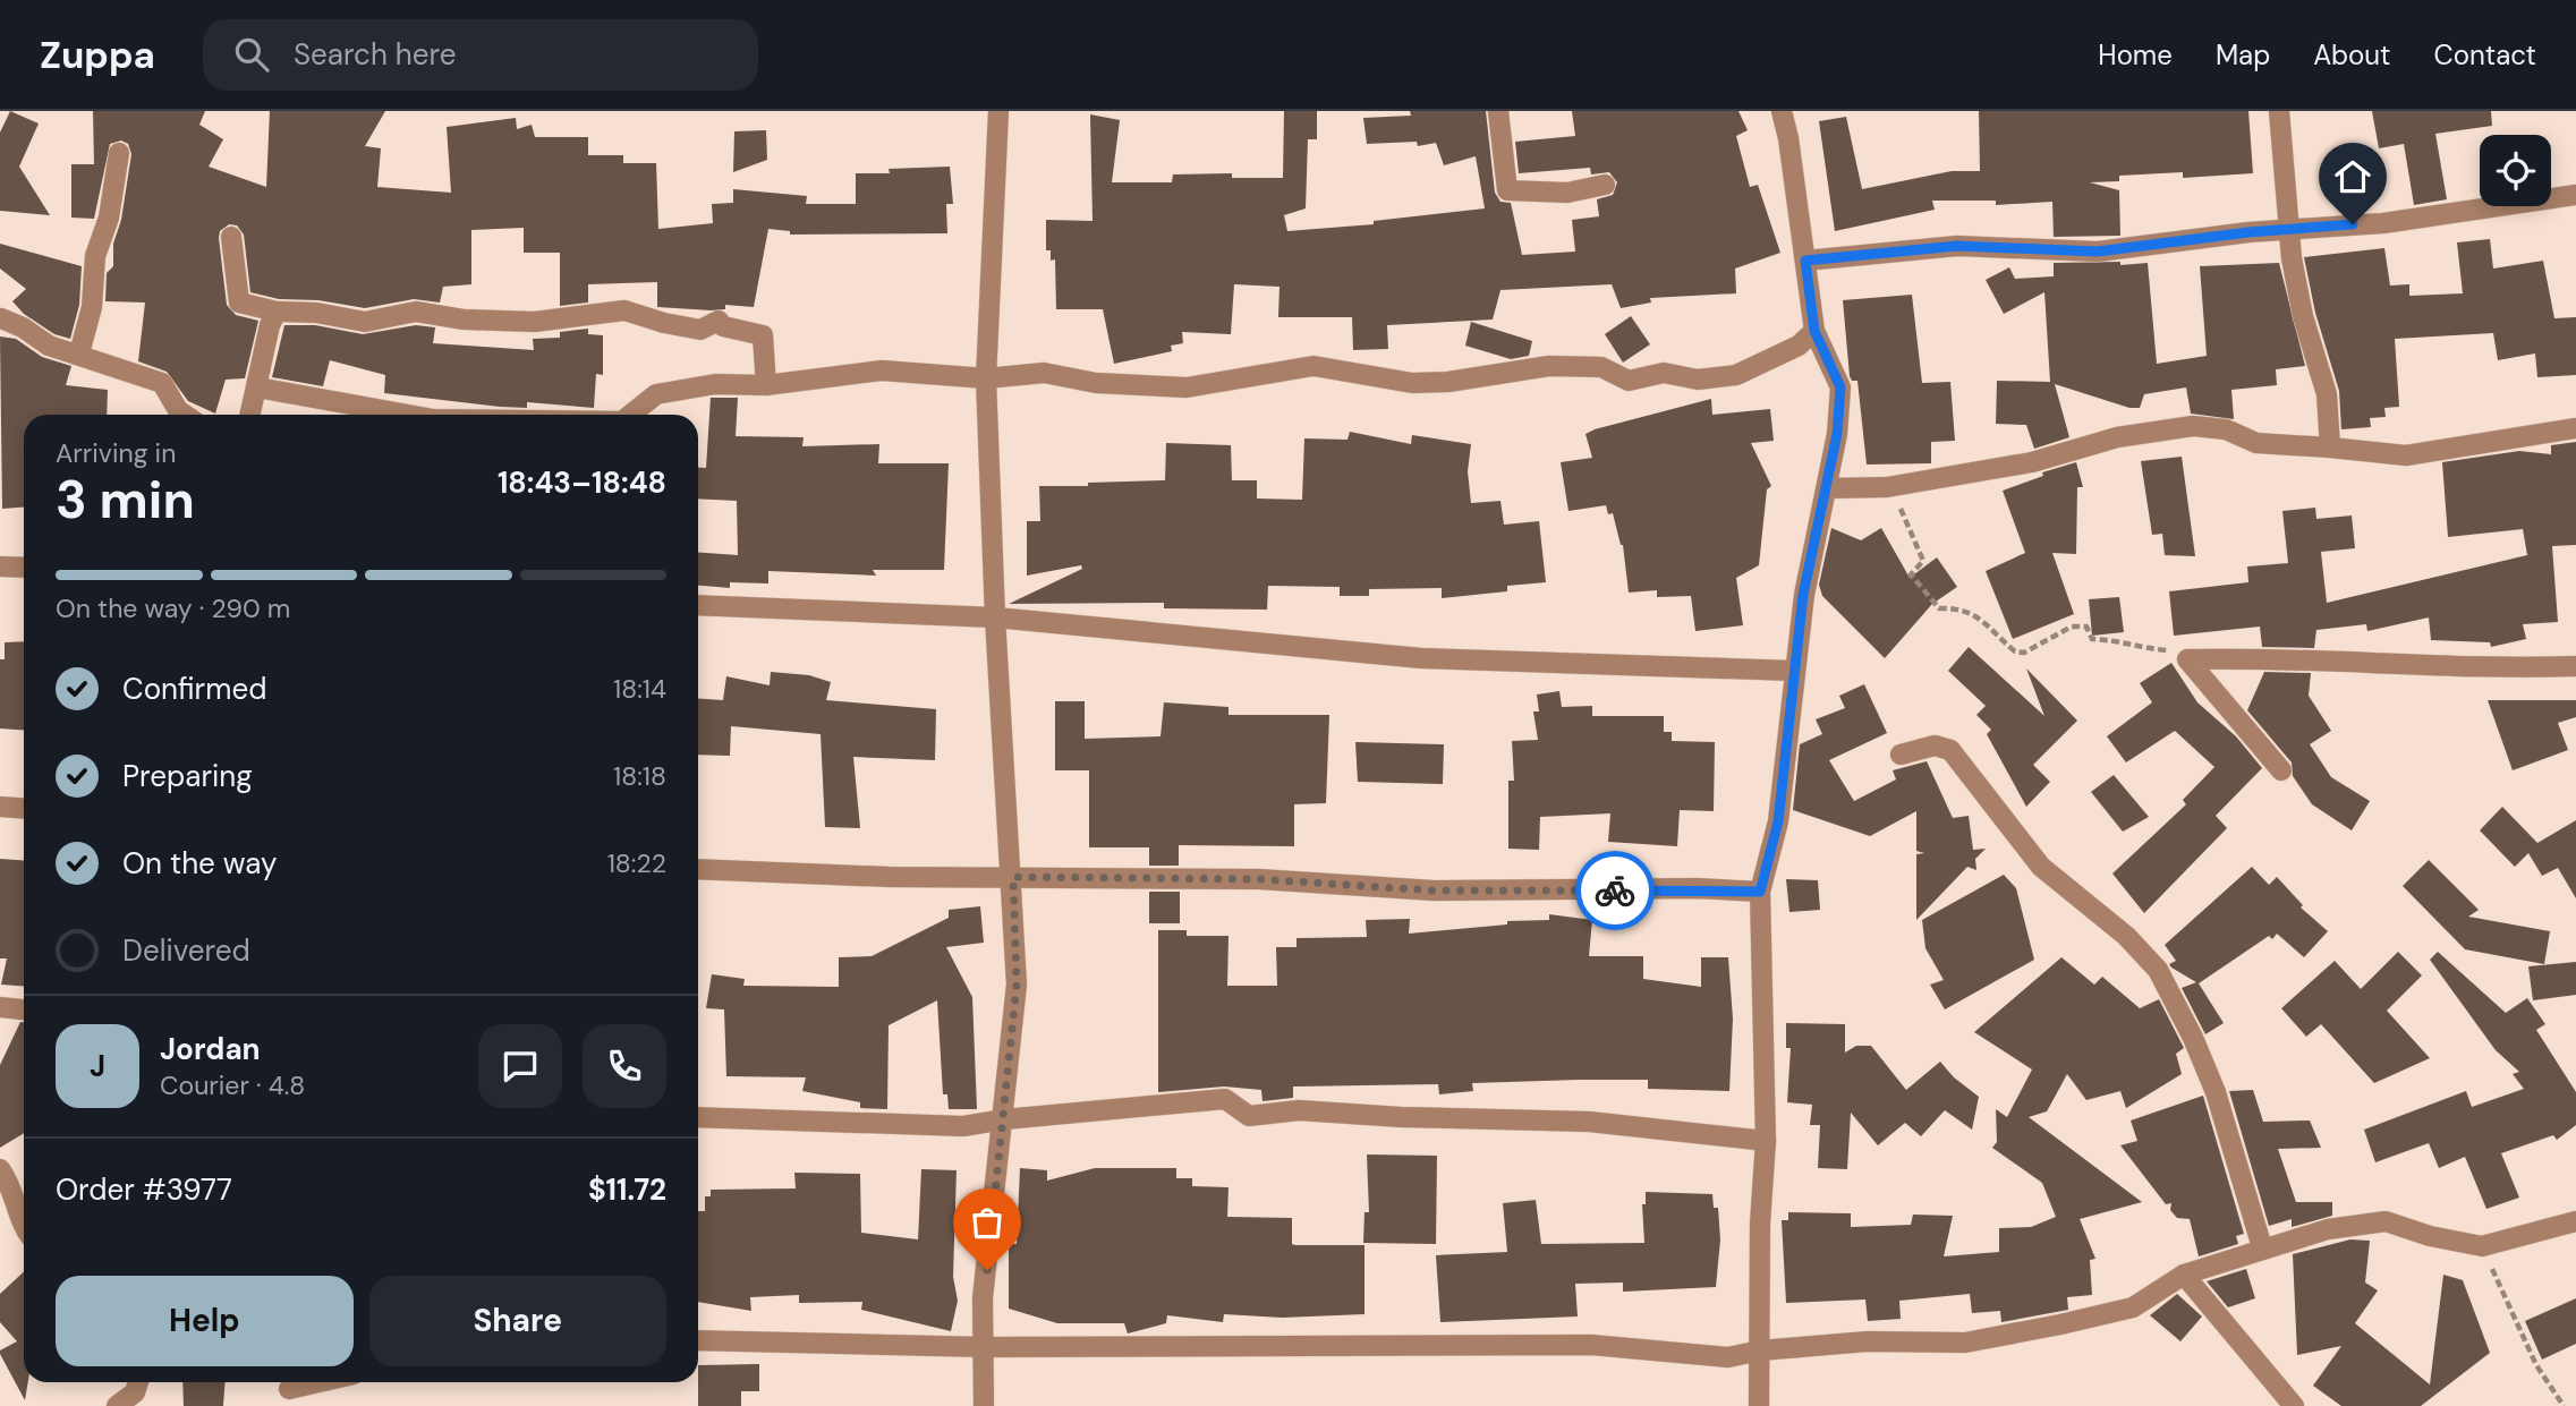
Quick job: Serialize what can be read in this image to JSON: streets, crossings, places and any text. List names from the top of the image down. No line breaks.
{"page":{"header":"Zuppa","search":"Search here","nav":["Home","Map","About","Contact"],"heading":["3 min","Arriving in","18:43–18:48"],"panel":["Jordan","Courier · 4.8","Order #3977","$11.72"],"bar":"On the way · 290 m","list":[["Confirmed","18:14"],["Preparing","18:18"],["On the way","18:22"],"Delivered"],"round":"J","buttons":["Help","Share"]}}
